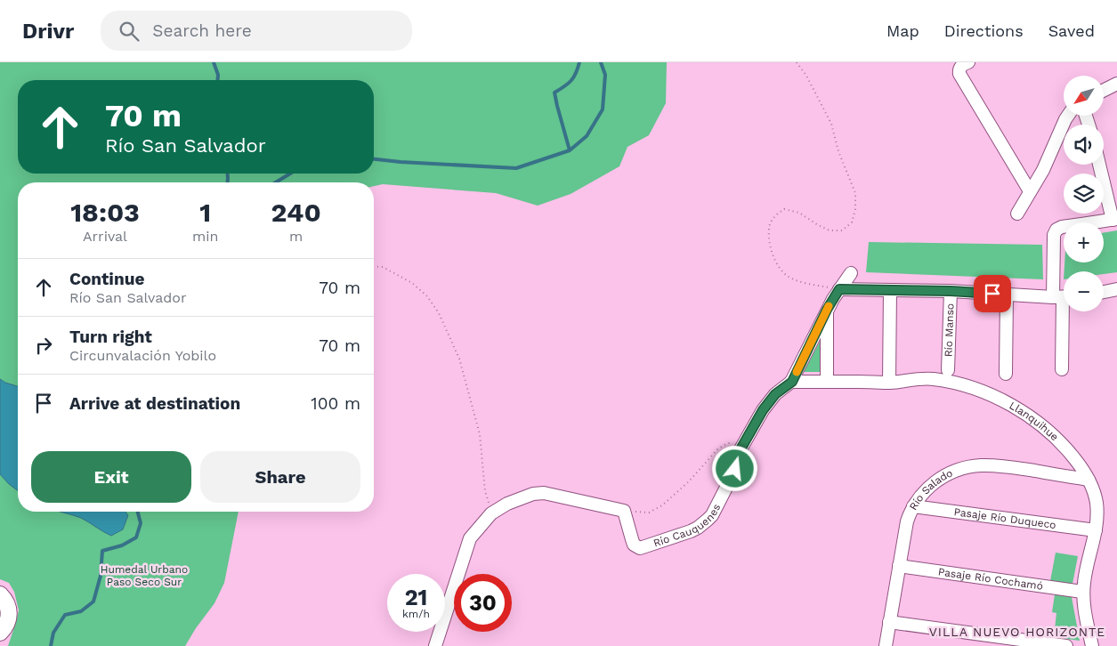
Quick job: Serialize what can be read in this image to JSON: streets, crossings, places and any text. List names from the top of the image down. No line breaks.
{"streets":{"street":["Río Manso","Llanquihue","Río Salado","Pasaje Río Duqueco","Río Cauquenes","Pasaje Río Cochamó"]},"crossings":[["Llanquihue","Río Salado"],["Llanquihue","Pasaje Río Duqueco"],["Llanquihue","Río Cauquenes"],["Llanquihue","Pasaje Río Cochamó"],["Río Salado","Pasaje Río Duqueco"],["Río Salado","Pasaje Río Cochamó"]],"districts":["VILLA NUEVO HORIZONTE"],"parks":["Humedal Urbano Paso Seco Sur"],"north":"bottom left","page":{"header":"Drivr","search":"Search here","nav":["Map","Directions","Saved"],"map_buttons":["+","−"],"turn":["70 m","Río San Salvador"],"eta":["18:03","Arrival","1","min","240","m"],"list":[{"name":"Continue","note":"Río San Salvador","value":"70 m"},{"name":"Turn right","note":"Circunvalación Yobilo","value":"70 m"},{"name":"Arrive at destination","value":"100 m"}],"buttons":["Exit","Share"],"speed":"21 km/h","limit":"30"}}
